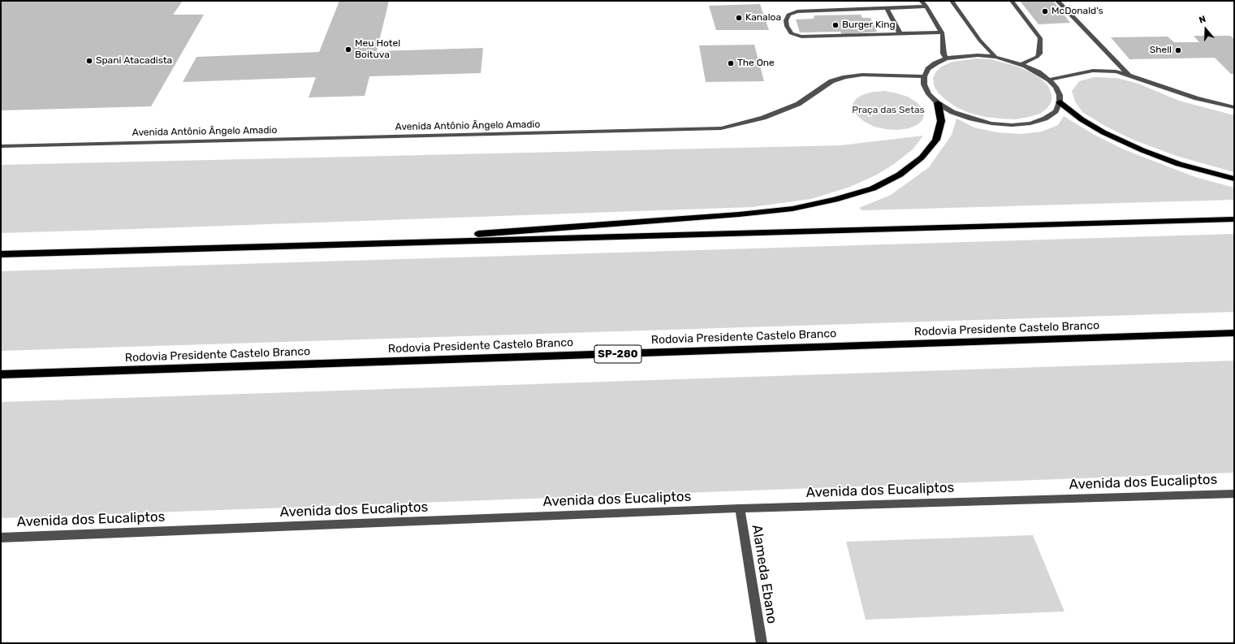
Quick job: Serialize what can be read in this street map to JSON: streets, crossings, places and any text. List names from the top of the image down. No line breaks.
{"streets":{"highway":["Rodovia Presidente Castelo Branco","SP-280"],"street":["Avenida Antônio Ângelo Amadio","Avenida dos Eucaliptos","Alameda Ebano"]},"crossings":[["Avenida dos Eucaliptos","Alameda Ebano"]],"parks":["Praça das Setas"],"places":["McDonald's","Kanaloa","Burger King","Meu Hotel Boituva","Shell","Spani Atacadista","The One"],"north":"top"}
